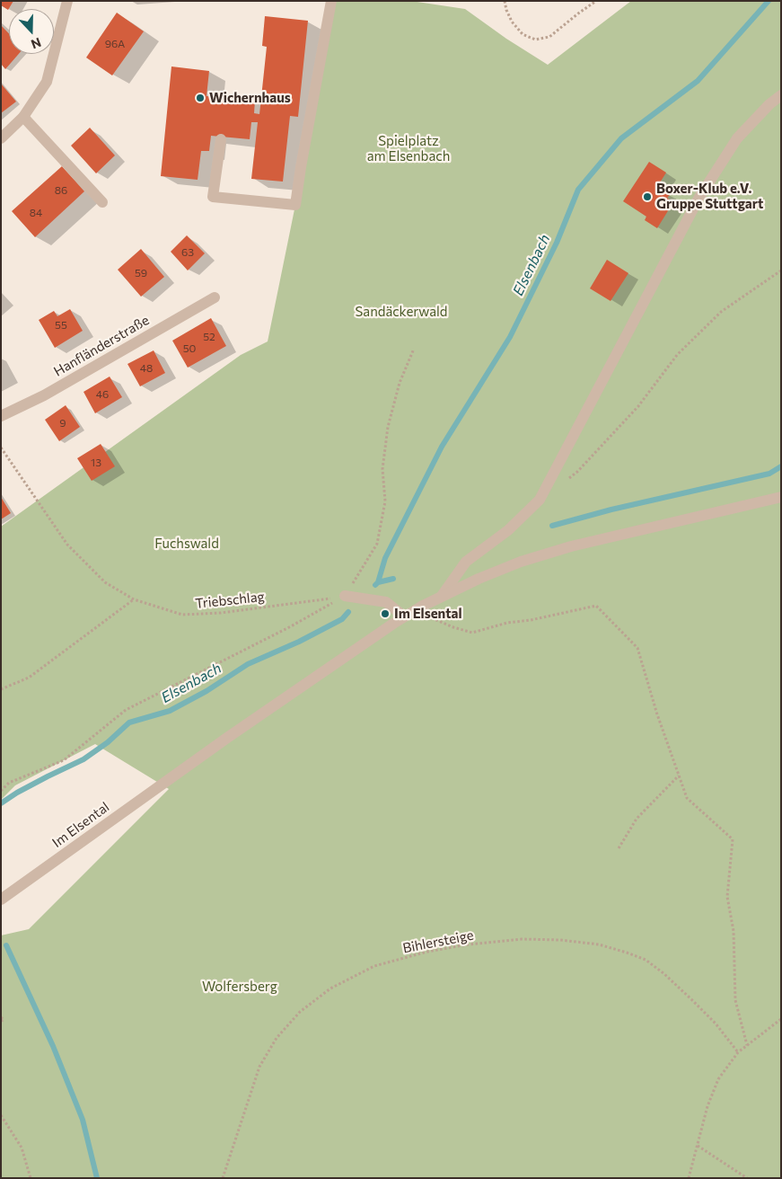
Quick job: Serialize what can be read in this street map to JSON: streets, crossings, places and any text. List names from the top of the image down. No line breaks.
{"streets":{"street":["Hanfländerstraße","Im Elsental"],"path":["Triebschlag","Bihlersteige"]},"water":["Elsenbach"],"parks":["Spielplatz am Elsenbach","Sandäckerwald","Fuchswald","Wolfersberg"],"places":["Wichernhaus","Boxer-Klub e.V. Gruppe Stuttgart","Im Elsental"],"house_numbers":["96A","86","84","63","59","55","52","50","48","46","9","13"],"north":"bottom"}
